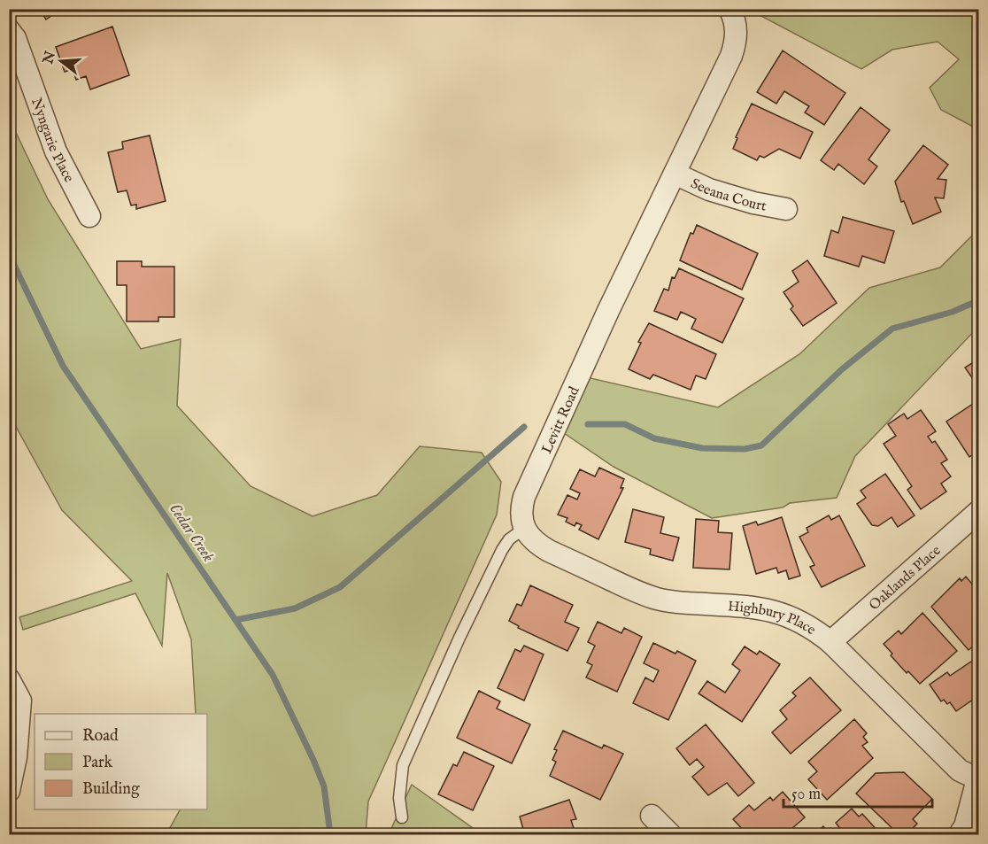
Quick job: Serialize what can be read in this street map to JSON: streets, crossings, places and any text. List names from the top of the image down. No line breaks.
{"streets":{"street":["Nyngarie Place","Seeana Court","Levitt Road","Oaklands Place","Highbury Place"]},"crossings":[["Seeana Court","Levitt Road"],["Levitt Road","Highbury Place"],["Oaklands Place","Highbury Place"]],"water":["Cedar Creek"],"legend":["Road","Park","Building"],"scale_bar":"50 m","north":"left"}
